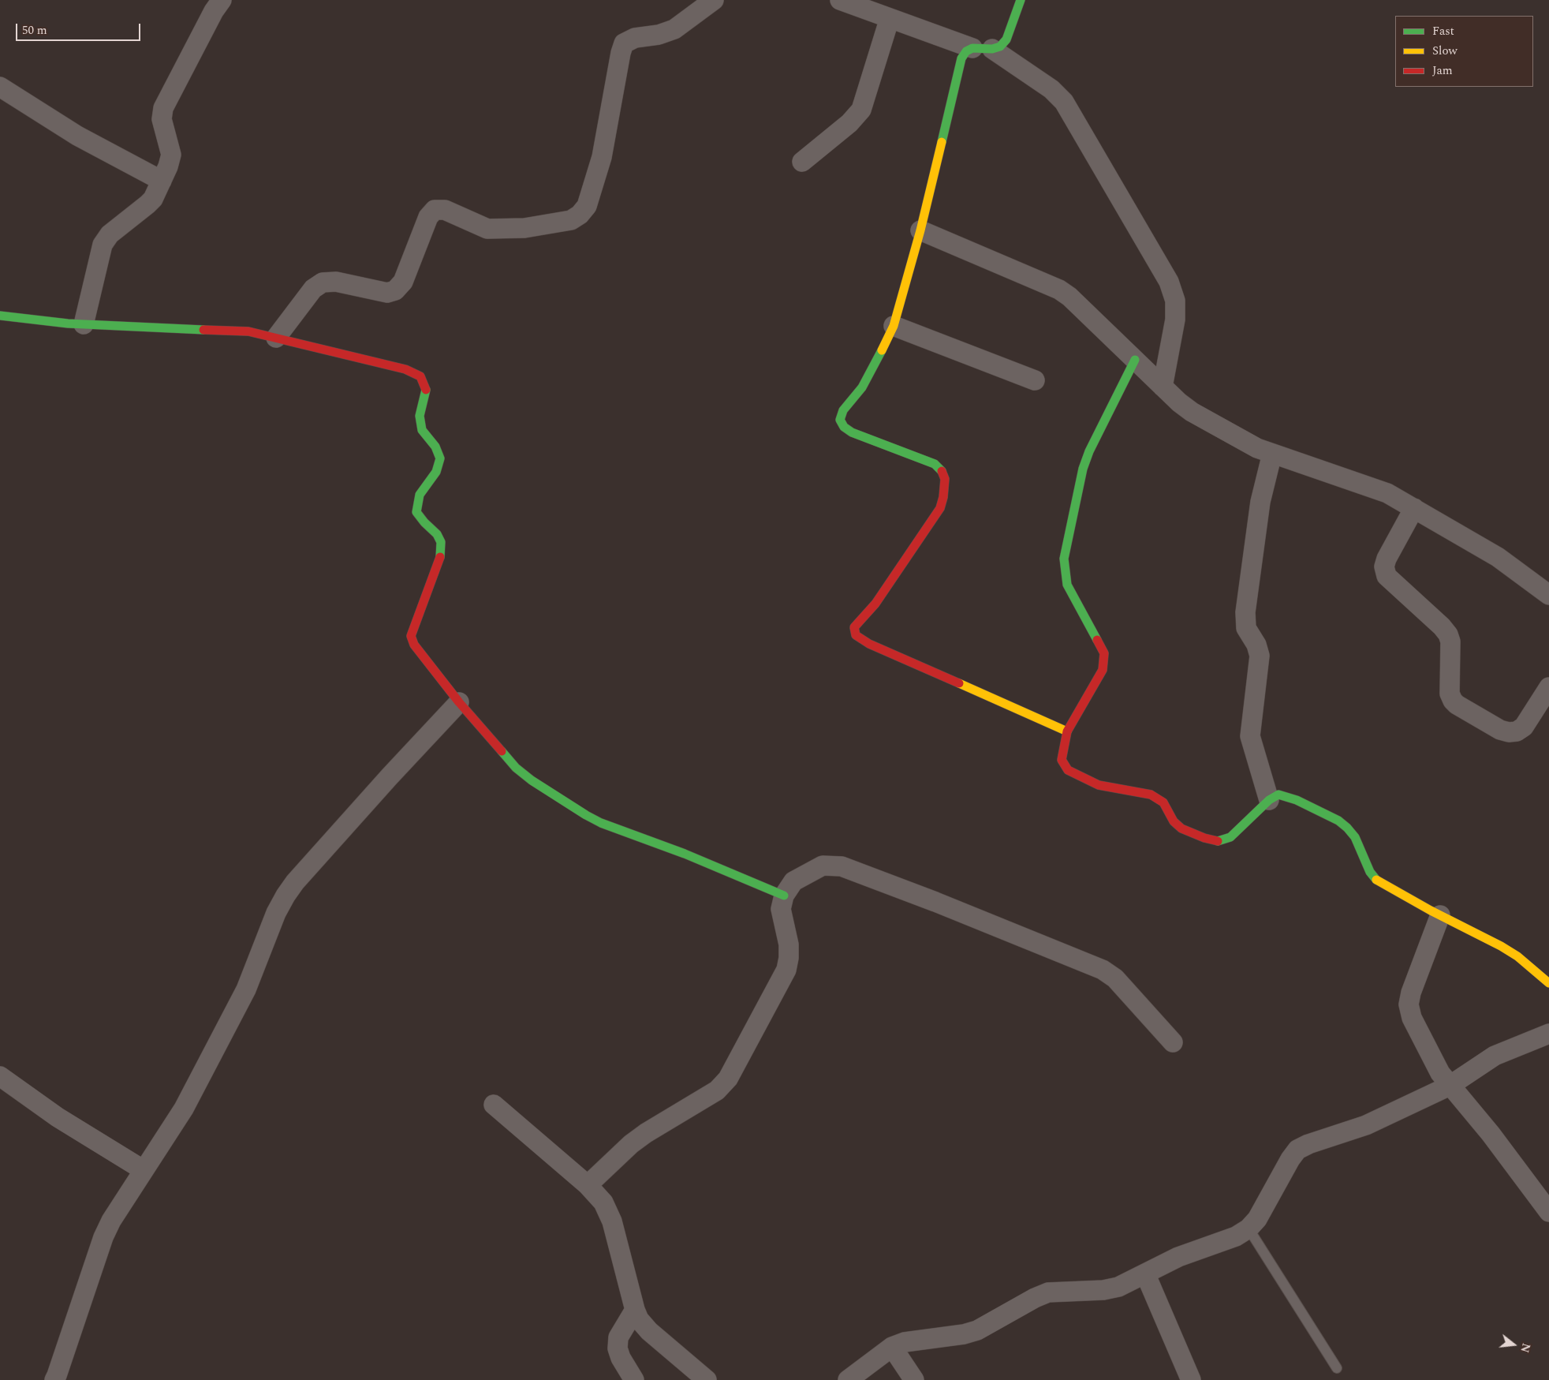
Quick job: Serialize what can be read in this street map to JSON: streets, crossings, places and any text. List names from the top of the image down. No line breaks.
{"legend":["Fast","Slow","Jam"],"scale_bar":"50 m","north":"right"}
